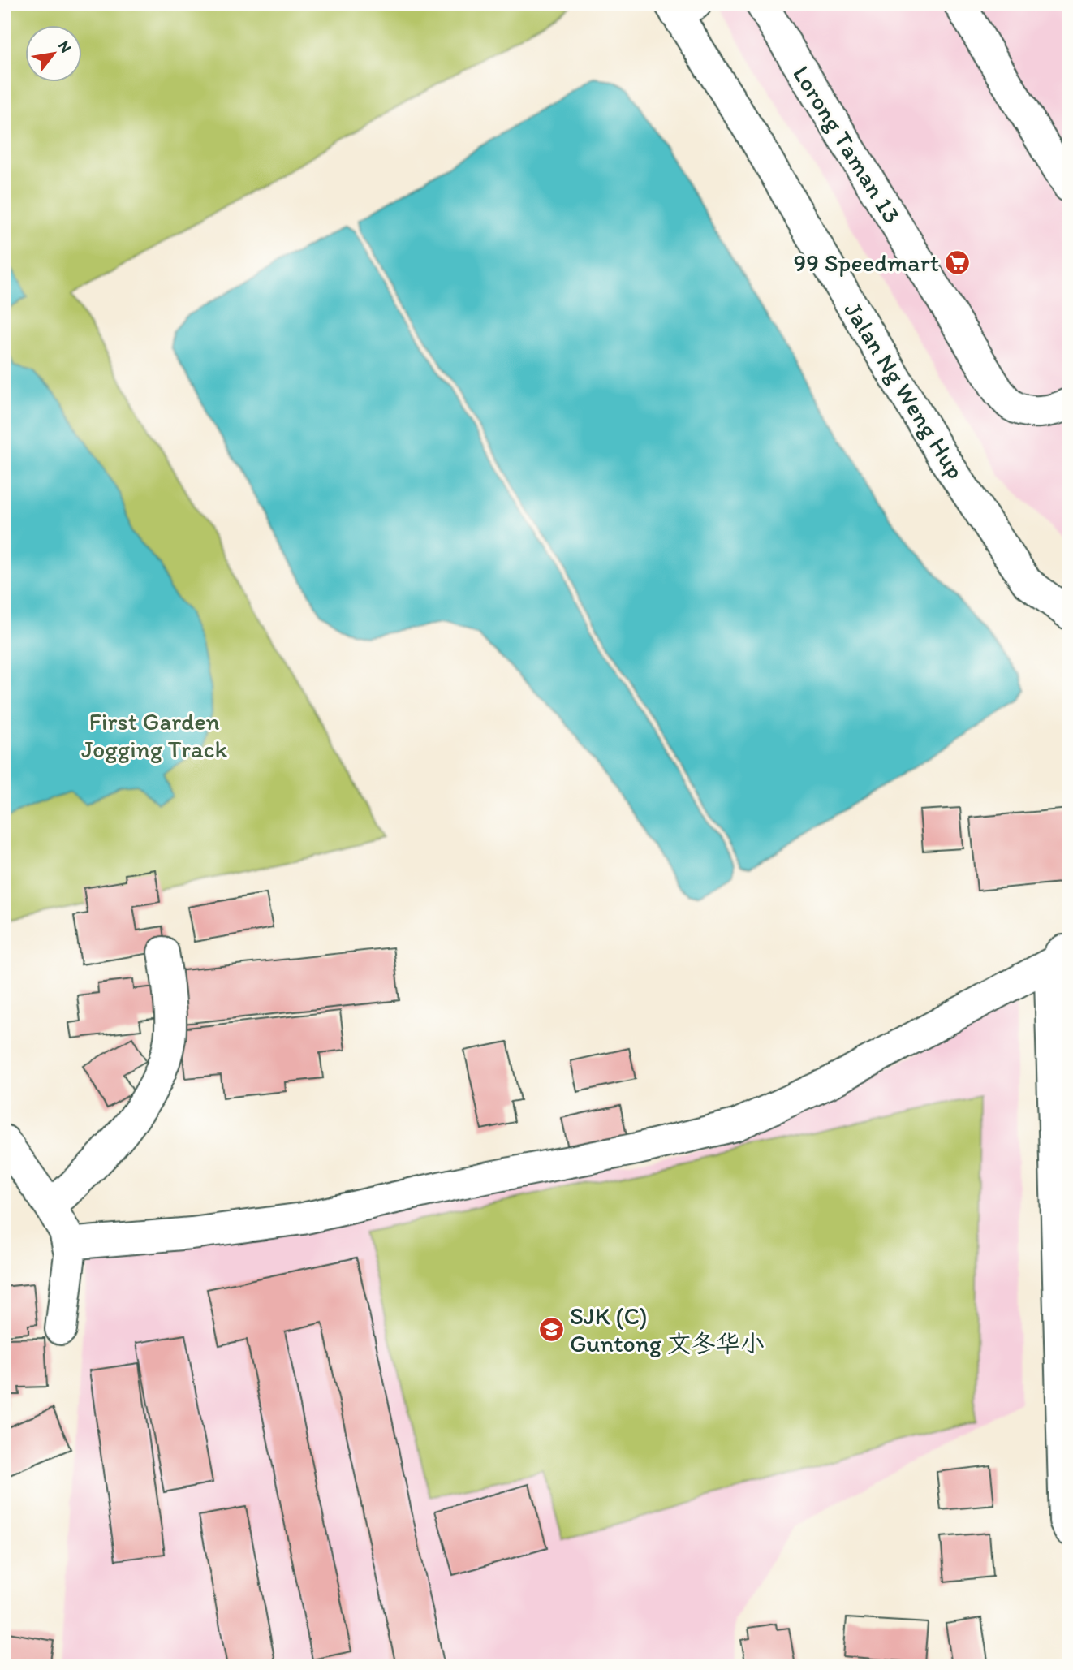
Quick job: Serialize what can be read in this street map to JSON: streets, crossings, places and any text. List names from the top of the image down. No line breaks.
{"streets":{"street":["Lorong Taman 13","Jalan Ng Weng Hup"]},"parks":["First Garden Jogging Track"],"places":{"supermarket":["99 Speedmart"],"school or university":["SJK (C) Guntong 文冬华小"]},"north":"top right"}
